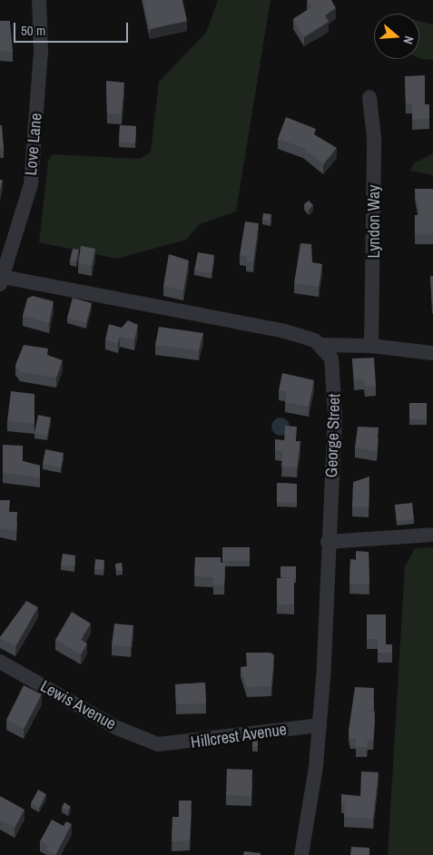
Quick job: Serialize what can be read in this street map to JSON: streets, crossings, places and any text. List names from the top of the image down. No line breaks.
{"streets":{"street":["Love Lane","Lyndon Way","George Street","Lewis Avenue","Hillcrest Avenue"]},"crossings":[["George Street","Hillcrest Avenue"],["Lewis Avenue","Hillcrest Avenue"]],"scale_bar":"50 m","north":"right"}
